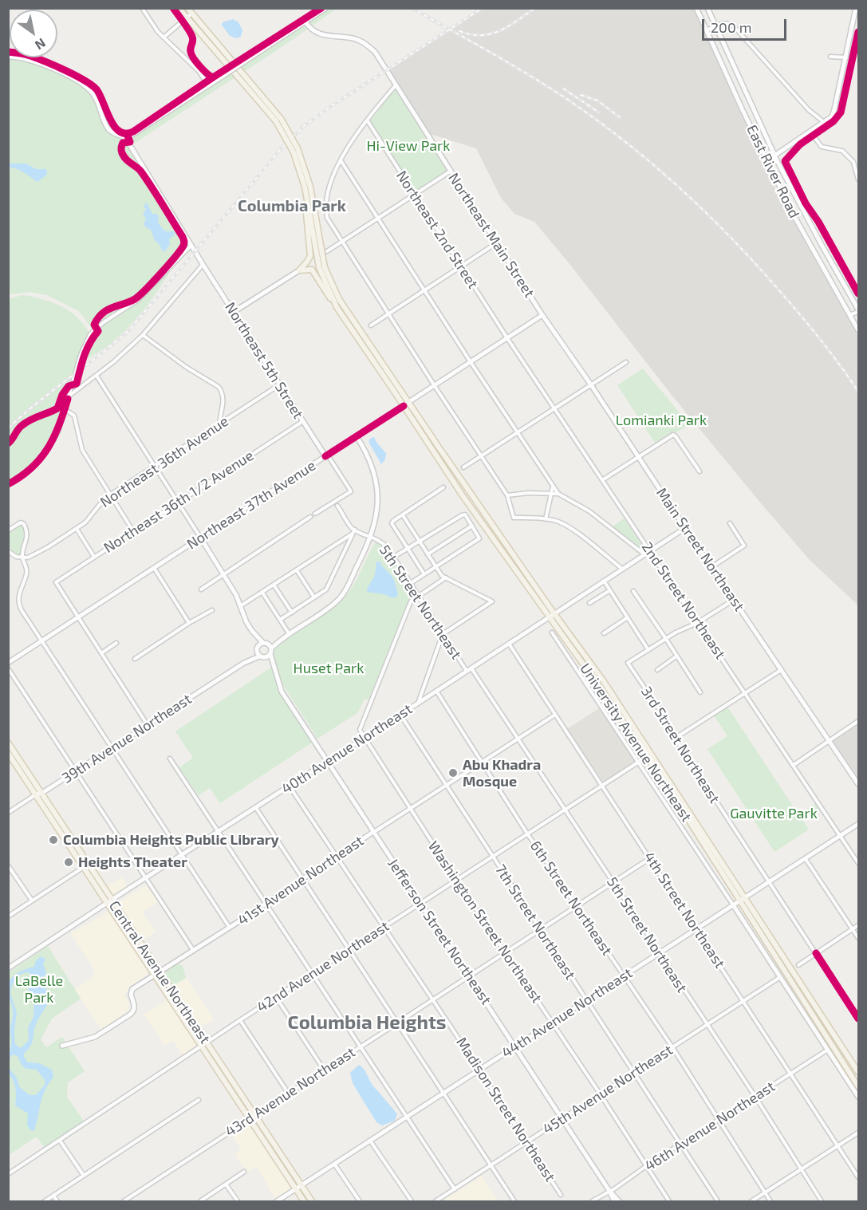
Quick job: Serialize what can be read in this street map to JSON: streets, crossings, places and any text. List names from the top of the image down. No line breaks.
{"streets":{"main road":["University Avenue Northeast","Central Avenue Northeast"],"street":["East River Road","Northeast 2nd Street","Northeast Main Street","Northeast 5th Street","Northeast 36th Avenue","Northeast 36th 1/2 Avenue","Northeast 37th Avenue","Main Street Northeast","2nd Street Northeast","5th Street Northeast","39th Avenue Northeast","3rd Street Northeast","40th Avenue Northeast","41st Avenue Northeast","6th Street Northeast","4th Street Northeast","Washington Street Northeast","7th Street Northeast","Jefferson Street Northeast","42nd Avenue Northeast","44th Avenue Northeast","45th Avenue Northeast","43rd Avenue Northeast","Madison Street Northeast","46th Avenue Northeast"]},"crossings":[["Northeast 2nd Street","Northeast 37th Avenue"],["Northeast 2nd Street","2nd Street Northeast"],["Northeast Main Street","Northeast 37th Avenue"],["Northeast Main Street","Main Street Northeast"],["Northeast 5th Street","Northeast 36th Avenue"],["Northeast 5th Street","Northeast 36th 1/2 Avenue"],["Northeast 5th Street","Northeast 37th Avenue"],["Northeast 36th 1/2 Avenue","Northeast 37th Avenue"],["Northeast 37th Avenue","Main Street Northeast"],["Northeast 37th Avenue","2nd Street Northeast"],["Northeast 37th Avenue","University Avenue Northeast"],["Main Street Northeast","40th Avenue Northeast"],["2nd Street Northeast","40th Avenue Northeast"],["2nd Street Northeast","44th Avenue Northeast"],["5th Street Northeast","40th Avenue Northeast"],["5th Street Northeast","41st Avenue Northeast"],["5th Street Northeast","42nd Avenue Northeast"],["5th Street Northeast","44th Avenue Northeast"],["5th Street Northeast","45th Avenue Northeast"],["5th Street Northeast","43rd Avenue Northeast"],["5th Street Northeast","46th Avenue Northeast"],["39th Avenue Northeast","Jefferson Street Northeast"],["39th Avenue Northeast","Central Avenue Northeast"],["University Avenue Northeast","40th Avenue Northeast"],["University Avenue Northeast","42nd Avenue Northeast"],["University Avenue Northeast","44th Avenue Northeast"],["University Avenue Northeast","45th Avenue Northeast"],["University Avenue Northeast","46th Avenue Northeast"],["3rd Street Northeast","44th Avenue Northeast"],["40th Avenue Northeast","6th Street Northeast"],["40th Avenue Northeast","4th Street Northeast"],["40th Avenue Northeast","Washington Street Northeast"],["40th Avenue Northeast","7th Street Northeast"],["40th Avenue Northeast","Jefferson Street Northeast"],["40th Avenue Northeast","Central Avenue Northeast"],["40th Avenue Northeast","Madison Street Northeast"],["41st Avenue Northeast","6th Street Northeast"],["41st Avenue Northeast","4th Street Northeast"],["41st Avenue Northeast","Washington Street Northeast"],["41st Avenue Northeast","7th Street Northeast"],["41st Avenue Northeast","Jefferson Street Northeast"],["41st Avenue Northeast","Central Avenue Northeast"],["41st Avenue Northeast","Madison Street Northeast"],["6th Street Northeast","42nd Avenue Northeast"],["6th Street Northeast","44th Avenue Northeast"],["6th Street Northeast","45th Avenue Northeast"],["6th Street Northeast","43rd Avenue Northeast"],["6th Street Northeast","46th Avenue Northeast"],["4th Street Northeast","42nd Avenue Northeast"],["4th Street Northeast","44th Avenue Northeast"],["4th Street Northeast","45th Avenue Northeast"],["4th Street Northeast","43rd Avenue Northeast"],["4th Street Northeast","46th Avenue Northeast"],["Washington Street Northeast","42nd Avenue Northeast"],["Washington Street Northeast","44th Avenue Northeast"],["Washington Street Northeast","45th Avenue Northeast"],["Washington Street Northeast","43rd Avenue Northeast"],["Washington Street Northeast","46th Avenue Northeast"],["7th Street Northeast","42nd Avenue Northeast"],["7th Street Northeast","44th Avenue Northeast"],["7th Street Northeast","45th Avenue Northeast"],["7th Street Northeast","43rd Avenue Northeast"],["7th Street Northeast","46th Avenue Northeast"],["Jefferson Street Northeast","42nd Avenue Northeast"],["Jefferson Street Northeast","44th Avenue Northeast"],["Jefferson Street Northeast","45th Avenue Northeast"],["Jefferson Street Northeast","43rd Avenue Northeast"],["Jefferson Street Northeast","46th Avenue Northeast"],["42nd Avenue Northeast","Central Avenue Northeast"],["42nd Avenue Northeast","Madison Street Northeast"],["Central Avenue Northeast","44th Avenue Northeast"],["Central Avenue Northeast","43rd Avenue Northeast"],["44th Avenue Northeast","Madison Street Northeast"],["45th Avenue Northeast","Madison Street Northeast"],["43rd Avenue Northeast","Madison Street Northeast"]],"districts":["Columbia Park","Columbia Heights"],"parks":["Hi-View Park","Lomianki Park","Huset Park","Gauvitte Park","LaBelle Park"],"places":["Abu Khadra Mosque","Columbia Heights Public Library","Heights Theater"],"scale_bar":"200 m","north":"bottom right"}
